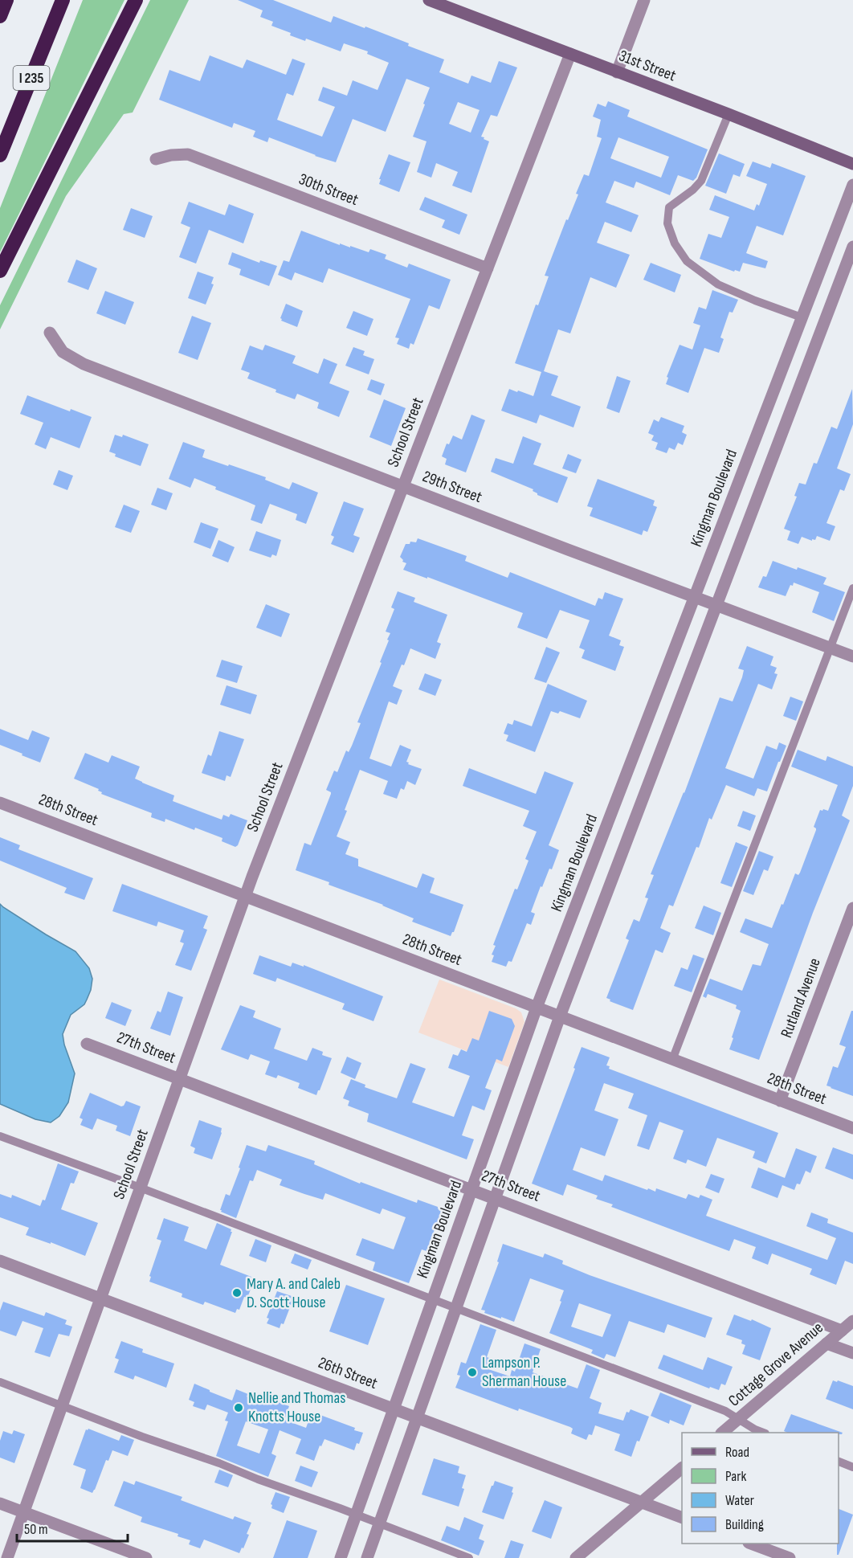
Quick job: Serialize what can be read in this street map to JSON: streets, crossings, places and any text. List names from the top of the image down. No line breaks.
{"streets":{"highway":["I 235"],"main road":["31st Street"],"street":["30th Street","School Street","29th Street","Kingman Boulevard","28th Street","Rutland Avenue","27th Street","Cottage Grove Avenue","26th Street"]},"crossings":[["31st Street","School Street"],["30th Street","School Street"],["School Street","29th Street"],["School Street","28th Street"],["School Street","27th Street"],["School Street","26th Street"],["29th Street","Kingman Boulevard"],["Kingman Boulevard","28th Street"],["Kingman Boulevard","27th Street"],["Kingman Boulevard","26th Street"],["28th Street","Rutland Avenue"],["27th Street","Cottage Grove Avenue"]],"places":["Mary A. and Caleb D. Scott House","Lampson P. Sherman House","Nellie and Thomas Knotts House"],"legend":["Road","Park","Water","Building"],"scale_bar":"50 m"}
